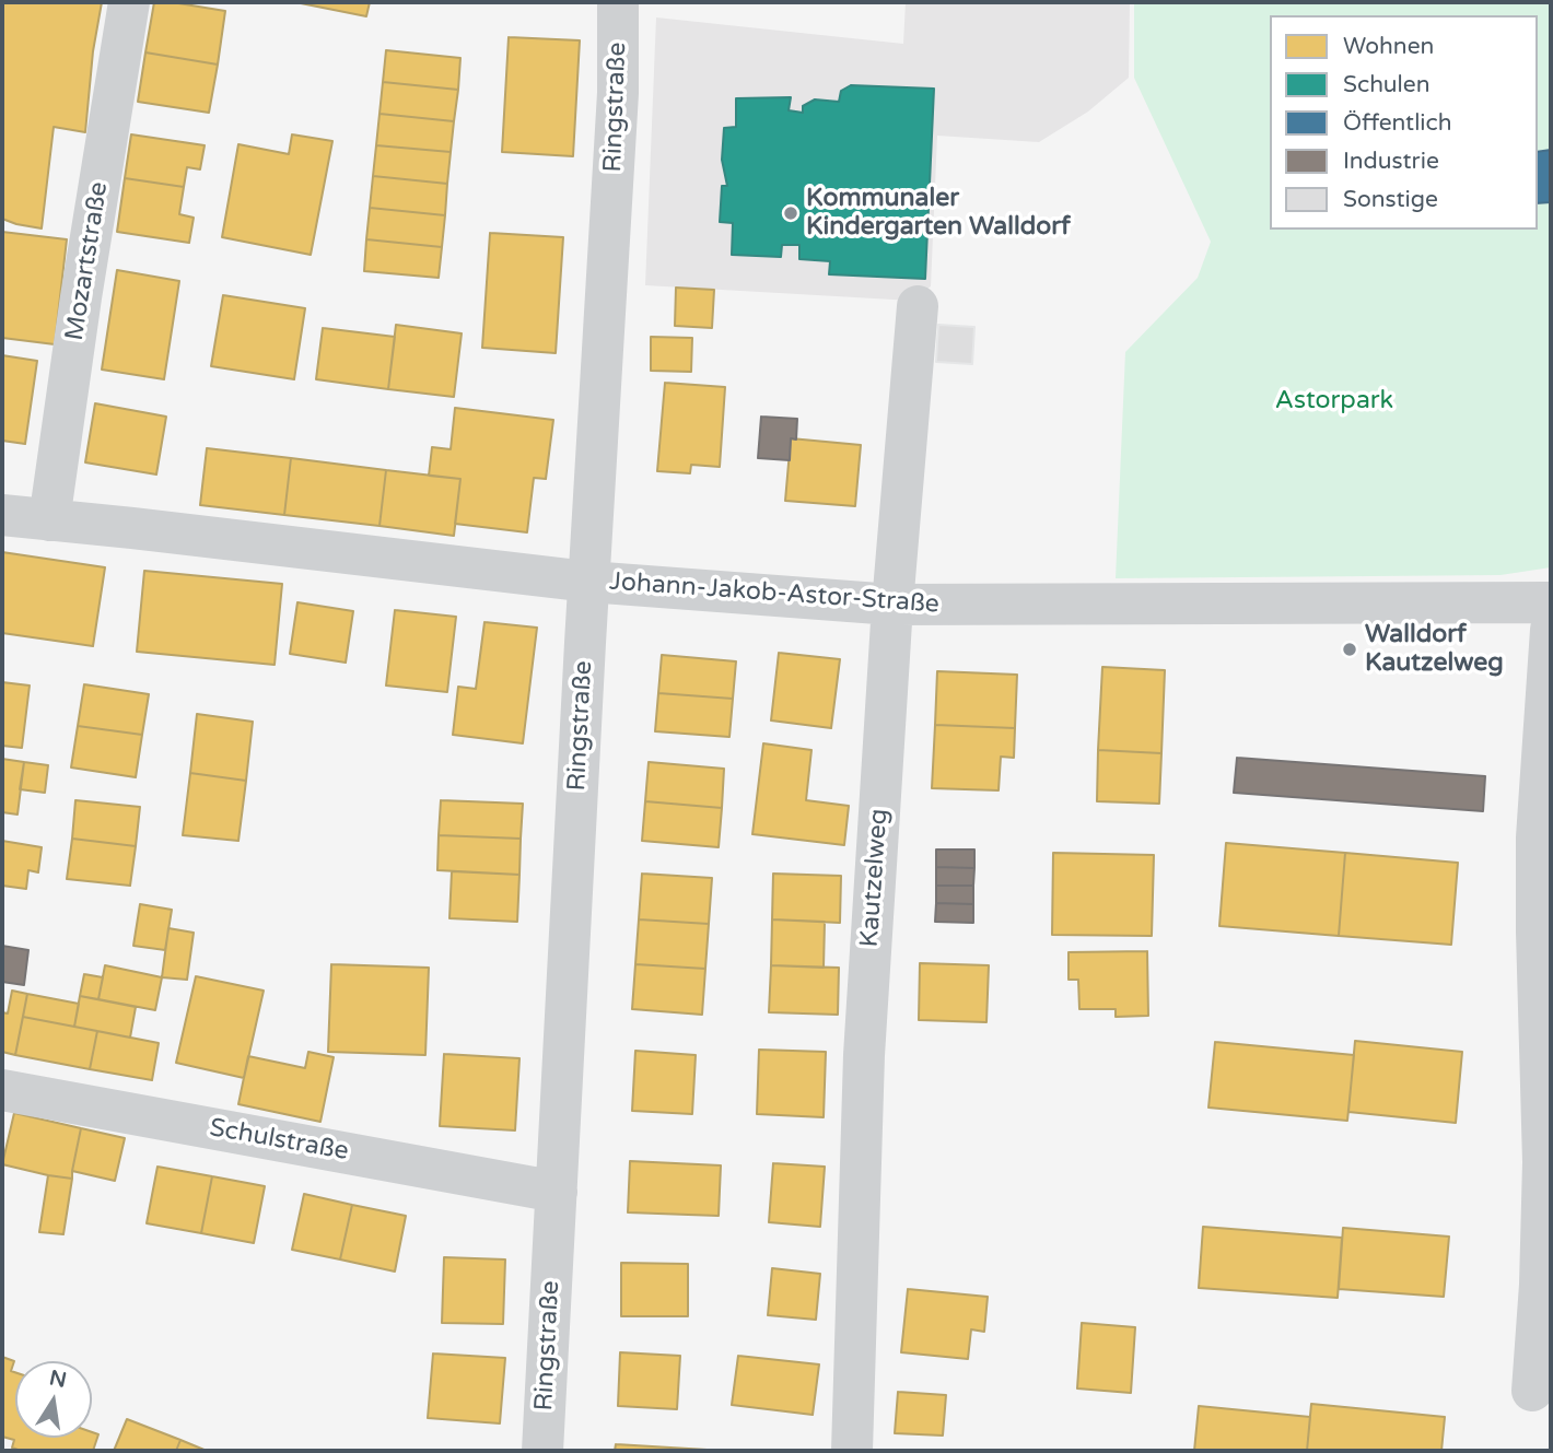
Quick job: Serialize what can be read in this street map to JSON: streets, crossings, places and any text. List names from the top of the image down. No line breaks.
{"streets":{"street":["Ringstraße","Mozartstraße","Johann-Jakob-Astor-Straße","Kautzelweg","Schulstraße"]},"crossings":[["Ringstraße","Johann-Jakob-Astor-Straße"],["Ringstraße","Schulstraße"],["Mozartstraße","Johann-Jakob-Astor-Straße"],["Johann-Jakob-Astor-Straße","Kautzelweg"]],"parks":["Astorpark"],"places":["Kommunaler Kindergarten Walldorf","Walldorf Kautzelweg"],"legend":["Wohnen","Schulen","Öffentlich","Industrie","Sonstige"],"north":"top"}
